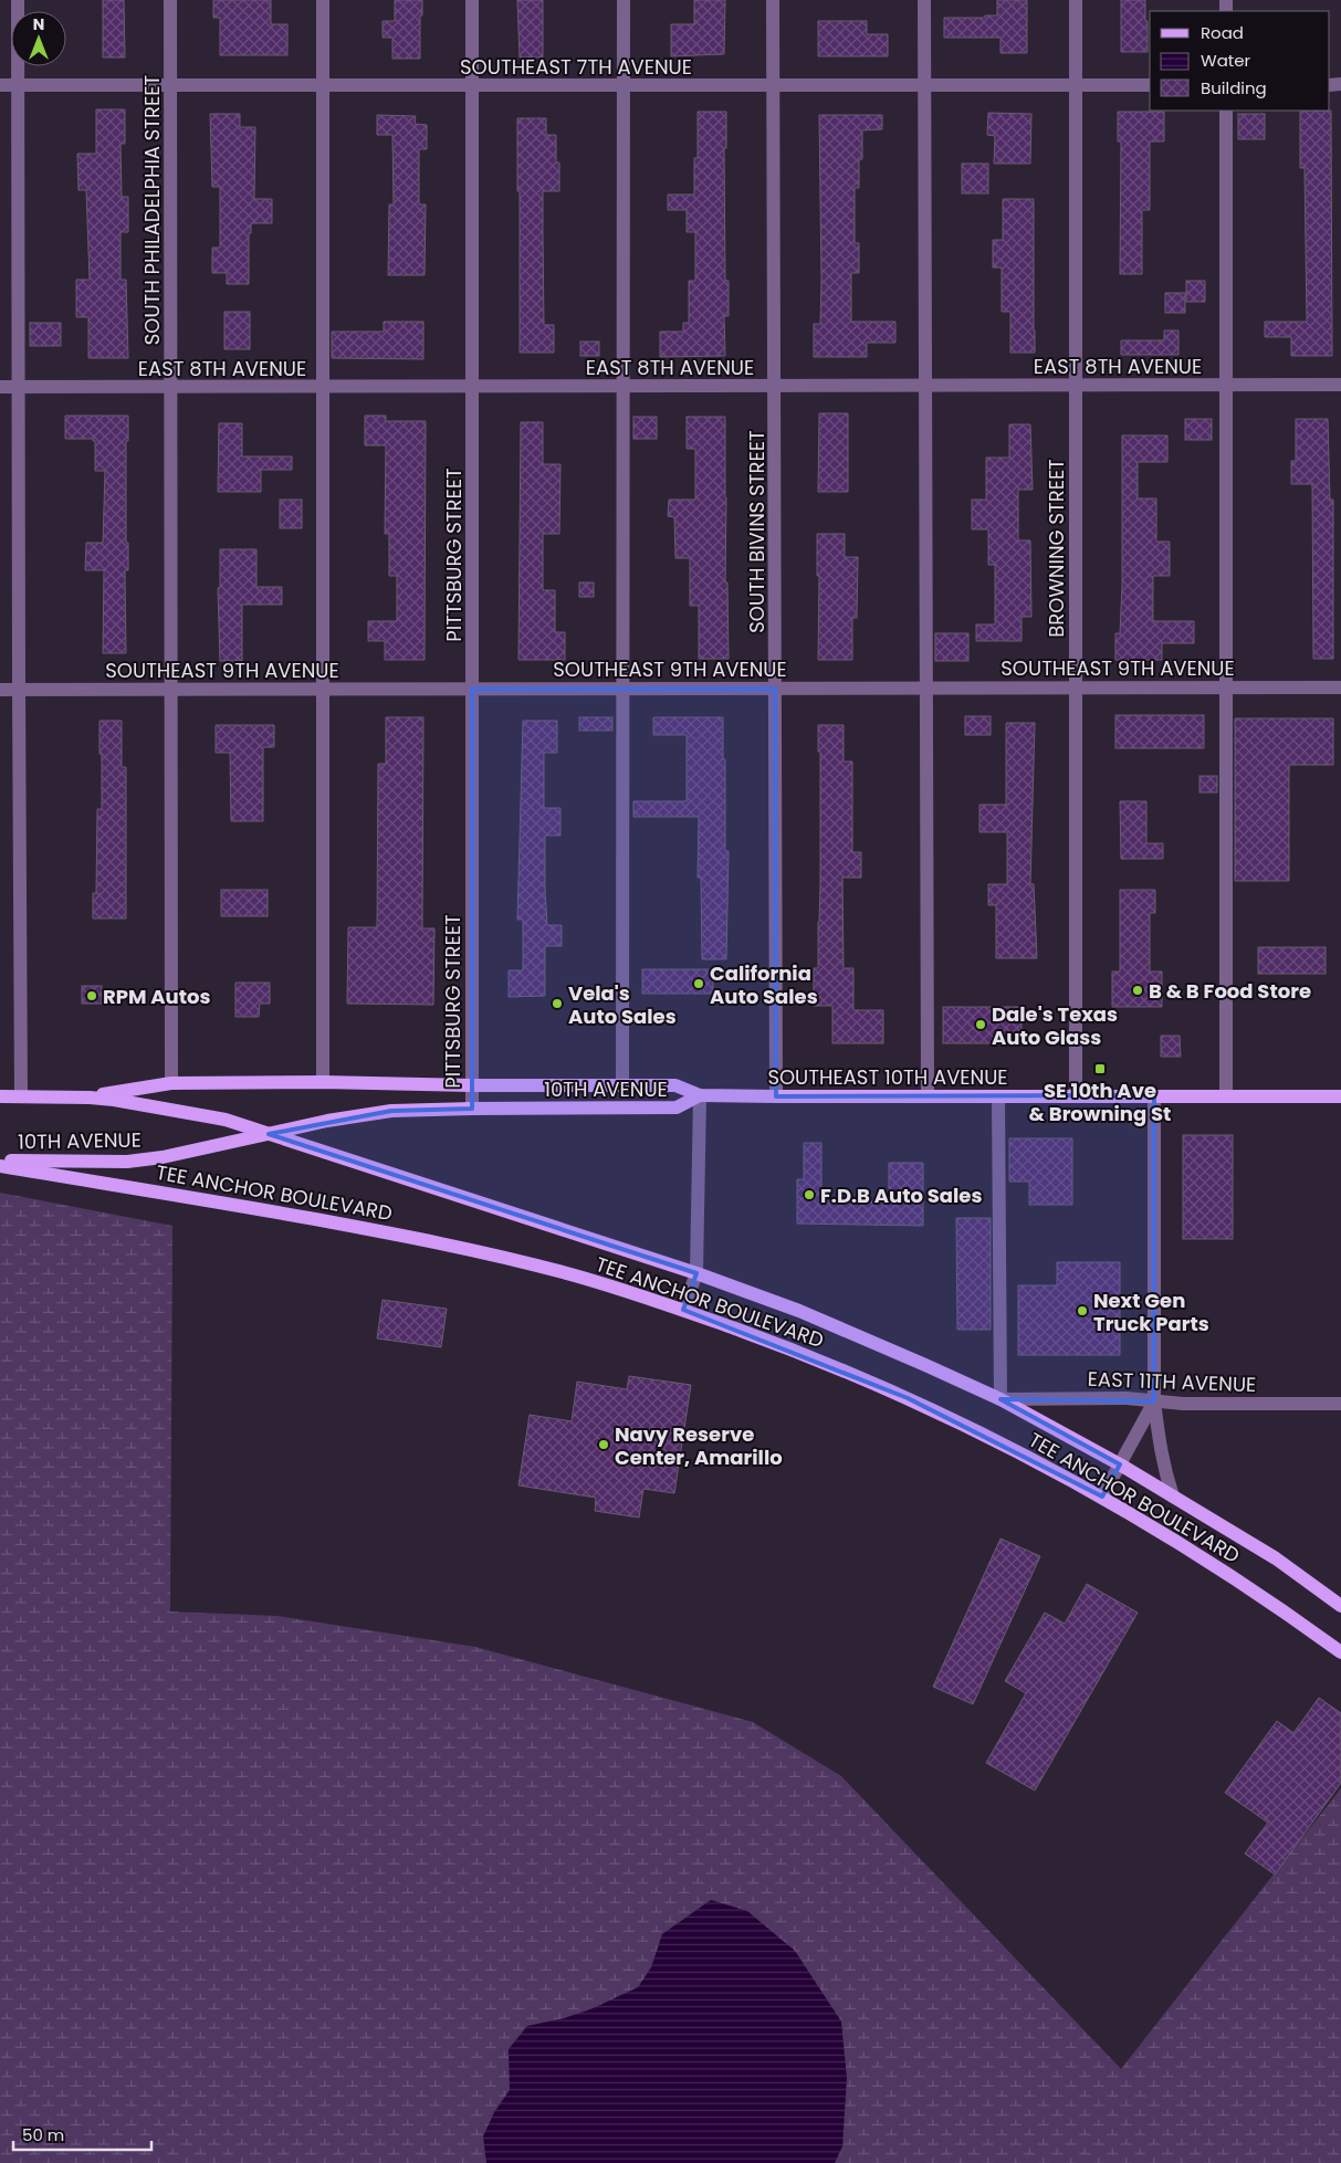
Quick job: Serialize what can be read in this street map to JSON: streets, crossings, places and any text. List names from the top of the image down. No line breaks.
{"streets":{"main road":["SOUTHEAST 10TH AVENUE","10TH AVENUE","TEE ANCHOR BOULEVARD"],"street":["SOUTHEAST 7TH AVENUE","SOUTH PHILADELPHIA STREET","EAST 8TH AVENUE","SOUTH BIVINS STREET","BROWNING STREET","PITTSBURG STREET","SOUTHEAST 9TH AVENUE","EAST 11TH AVENUE"]},"crossings":[["SOUTHEAST 7TH AVENUE","SOUTH PHILADELPHIA STREET"],["SOUTHEAST 7TH AVENUE","SOUTH BIVINS STREET"],["SOUTHEAST 7TH AVENUE","BROWNING STREET"],["SOUTHEAST 7TH AVENUE","PITTSBURG STREET"],["SOUTH PHILADELPHIA STREET","EAST 8TH AVENUE"],["SOUTH PHILADELPHIA STREET","SOUTHEAST 9TH AVENUE"],["SOUTH PHILADELPHIA STREET","10TH AVENUE"],["EAST 8TH AVENUE","SOUTH BIVINS STREET"],["EAST 8TH AVENUE","BROWNING STREET"],["EAST 8TH AVENUE","PITTSBURG STREET"],["SOUTH BIVINS STREET","SOUTHEAST 9TH AVENUE"],["SOUTH BIVINS STREET","SOUTHEAST 10TH AVENUE"],["BROWNING STREET","SOUTHEAST 9TH AVENUE"],["BROWNING STREET","SOUTHEAST 10TH AVENUE"],["PITTSBURG STREET","SOUTHEAST 9TH AVENUE"],["PITTSBURG STREET","10TH AVENUE"],["SOUTHEAST 10TH AVENUE","10TH AVENUE"],["10TH AVENUE","TEE ANCHOR BOULEVARD"],["TEE ANCHOR BOULEVARD","EAST 11TH AVENUE"]],"places":{"other":["California Auto Sales","B & B Food Store","RPM Autos","Vela's Auto Sales","Dale's Texas Auto Glass","F.D.B Auto Sales","Next Gen Truck Parts","Navy Reserve Center, Amarillo"],"transit":["SE 10th Ave & Browning St"]},"legend":["Road","Water","Building"],"scale_bar":"50 m","north":"top"}
